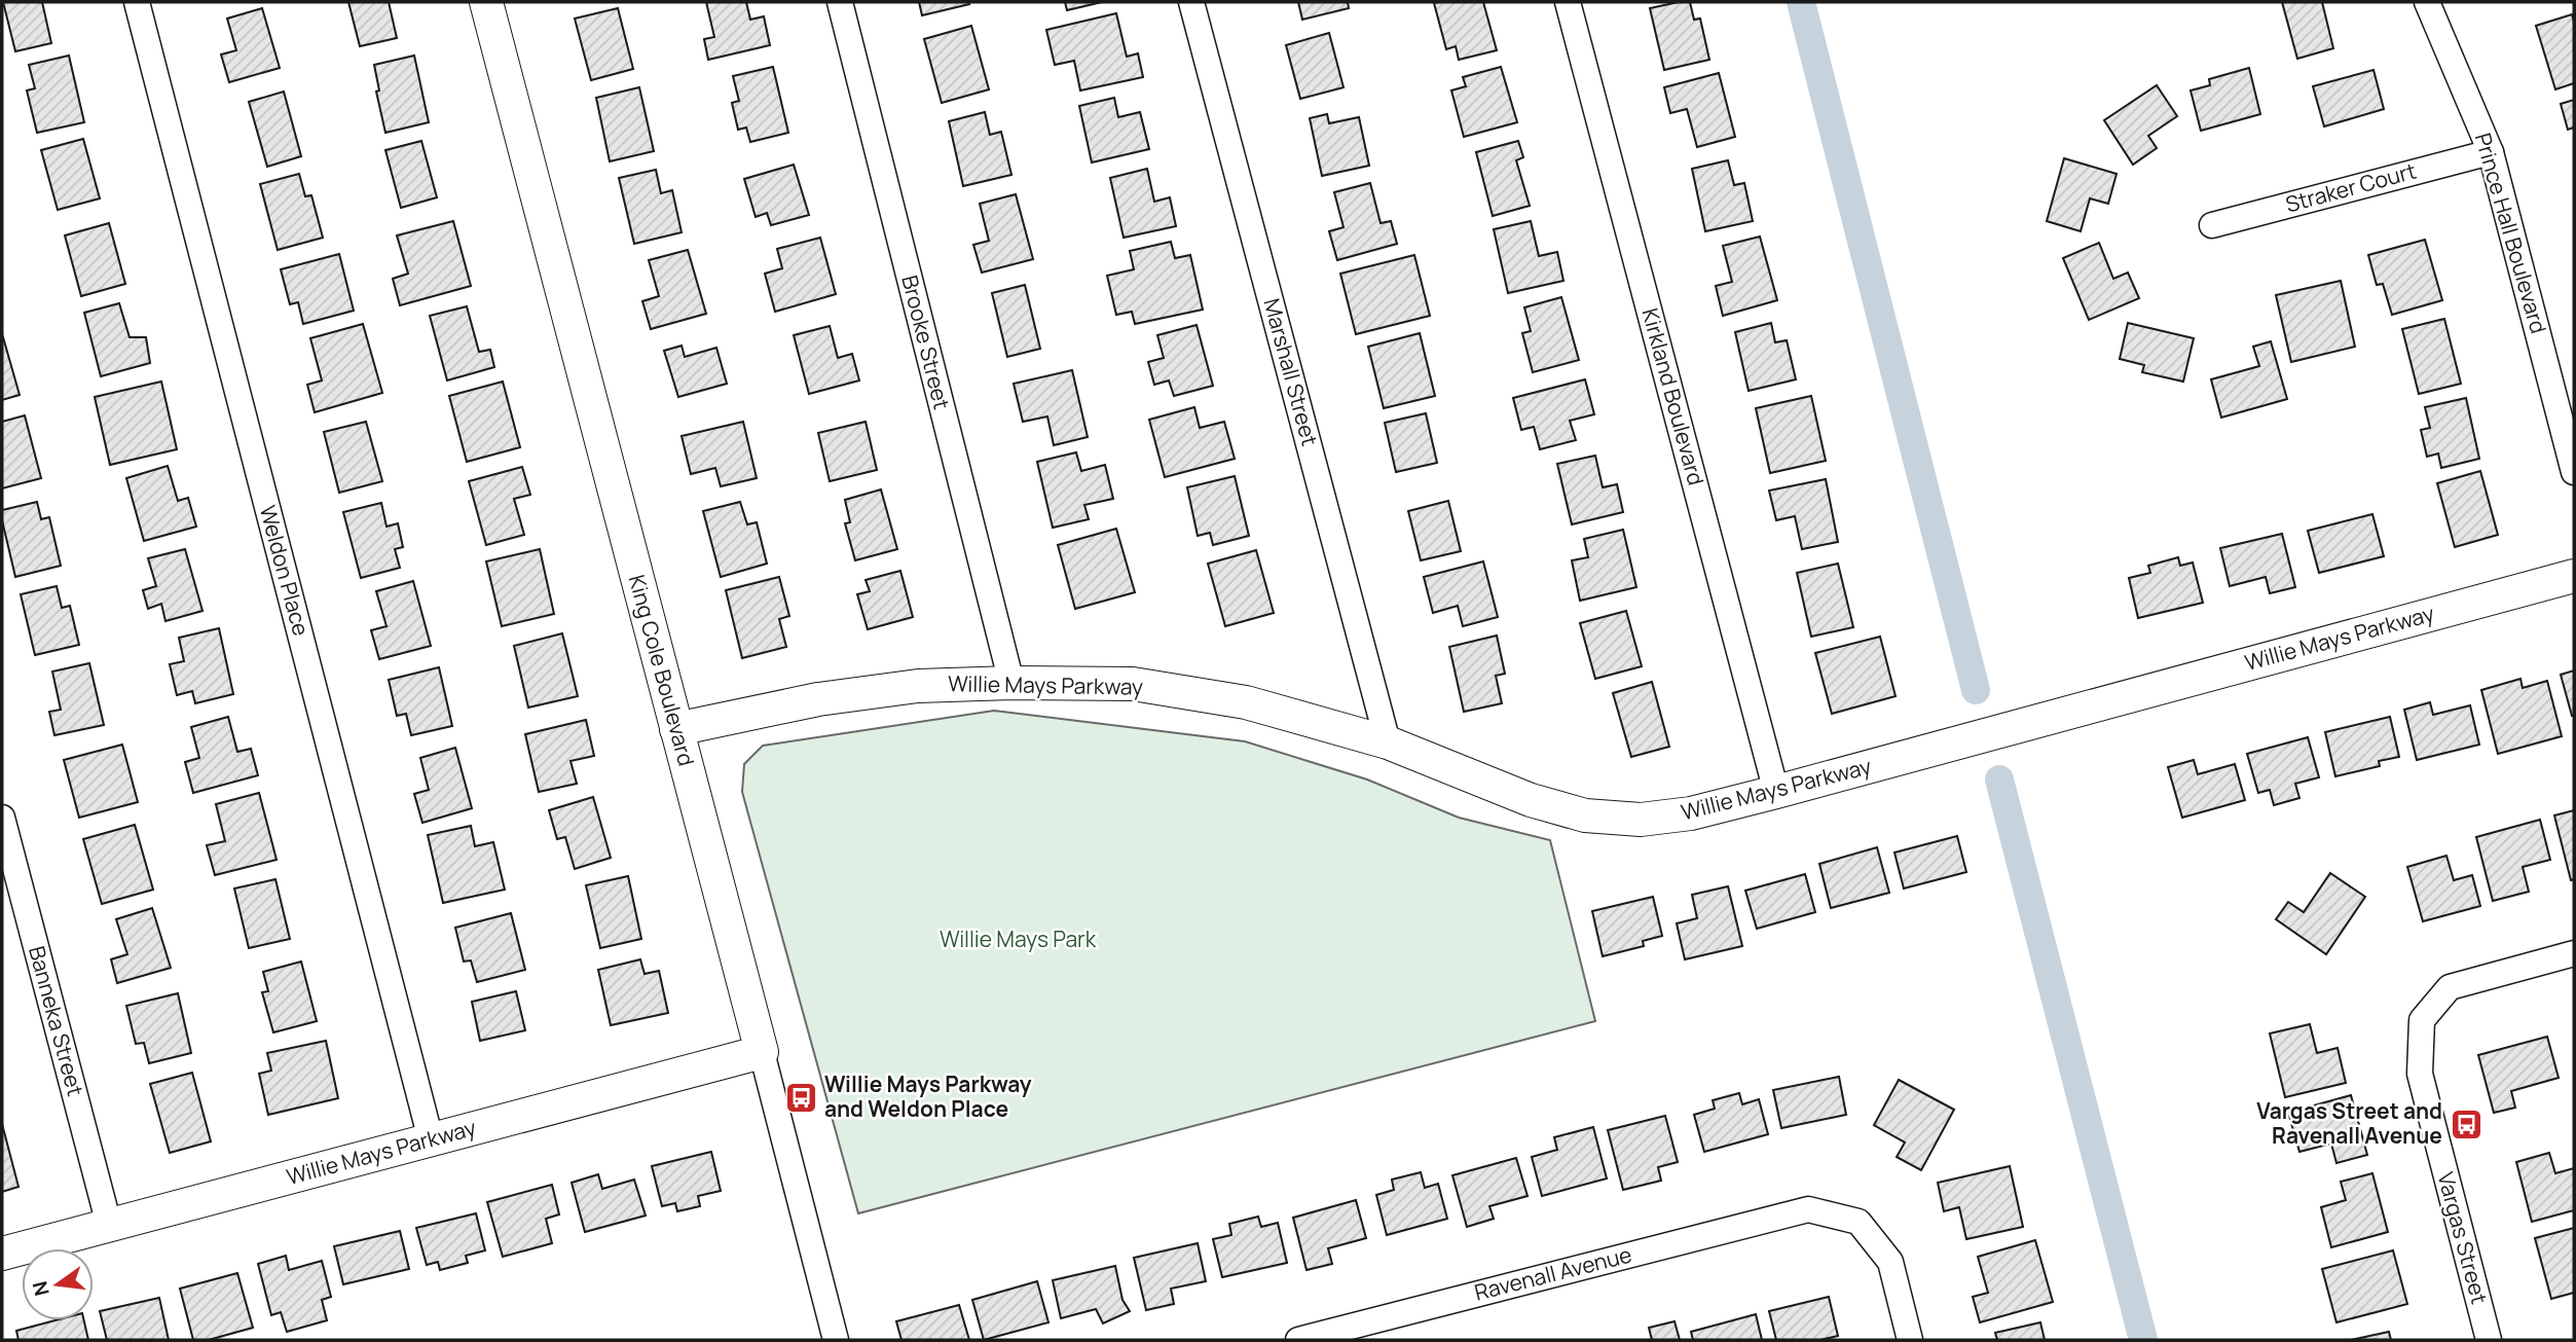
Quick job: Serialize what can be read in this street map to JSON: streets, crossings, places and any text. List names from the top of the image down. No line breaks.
{"streets":{"street":["Straker Court","Prince Hall Boulevard","Brooke Street","Marshall Street","Kirkland Boulevard","Weldon Place","Willie Mays Parkway","King Cole Boulevard","Banneka Street","Vargas Street","Ravenall Avenue"]},"crossings":[["Straker Court","Prince Hall Boulevard"],["Brooke Street","Willie Mays Parkway"],["Marshall Street","Willie Mays Parkway"],["Kirkland Boulevard","Willie Mays Parkway"],["Weldon Place","Willie Mays Parkway"],["Willie Mays Parkway","King Cole Boulevard"],["Willie Mays Parkway","Banneka Street"]],"parks":["Willie Mays Park"],"places":{"bus stop":["Willie Mays Parkway and Weldon Place","Vargas Street and Ravenall Avenue"]},"north":"left"}
